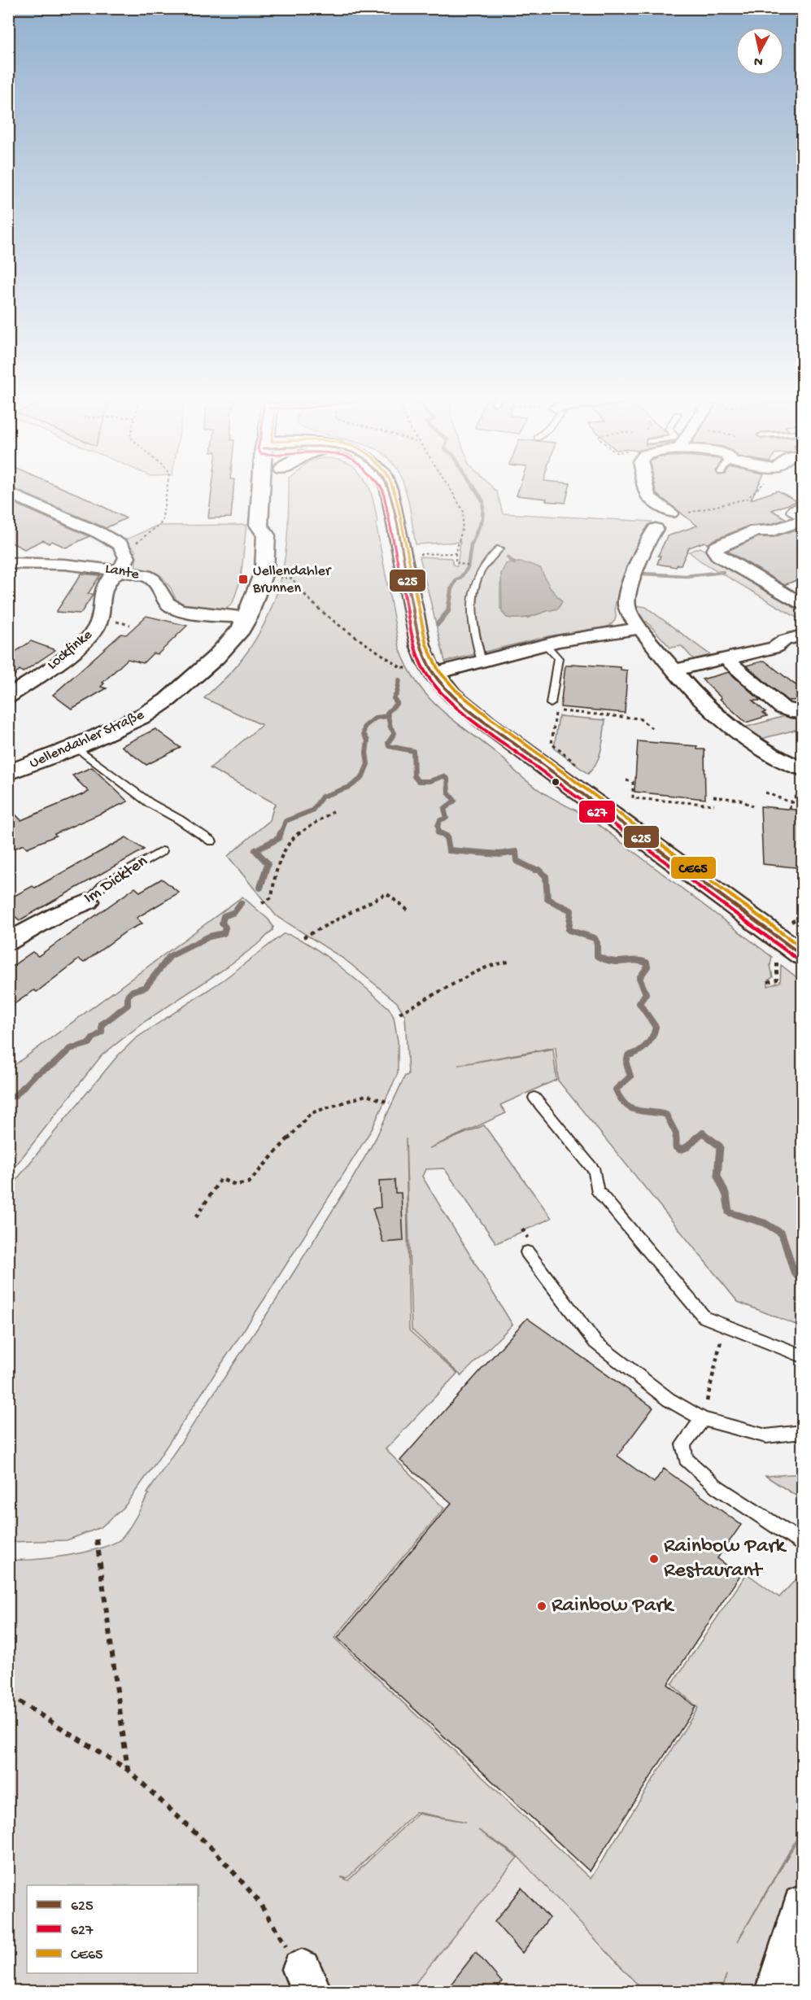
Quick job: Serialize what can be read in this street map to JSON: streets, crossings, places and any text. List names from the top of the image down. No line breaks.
{"streets":{"street":["Lante","Lockfinke","Uellendahler Straße","Im Dickten"]},"crossings":[["Lante","Lockfinke"],["Lante","Uellendahler Straße"]],"places":{"transit":["Uellendahler Brunnen"],"other":["Rainbow Park Restaurant","Rainbow Park"]},"lines":["transit line 625","transit line 627","transit line CE65"],"legend":["625","627","CE65"],"north":"bottom"}
